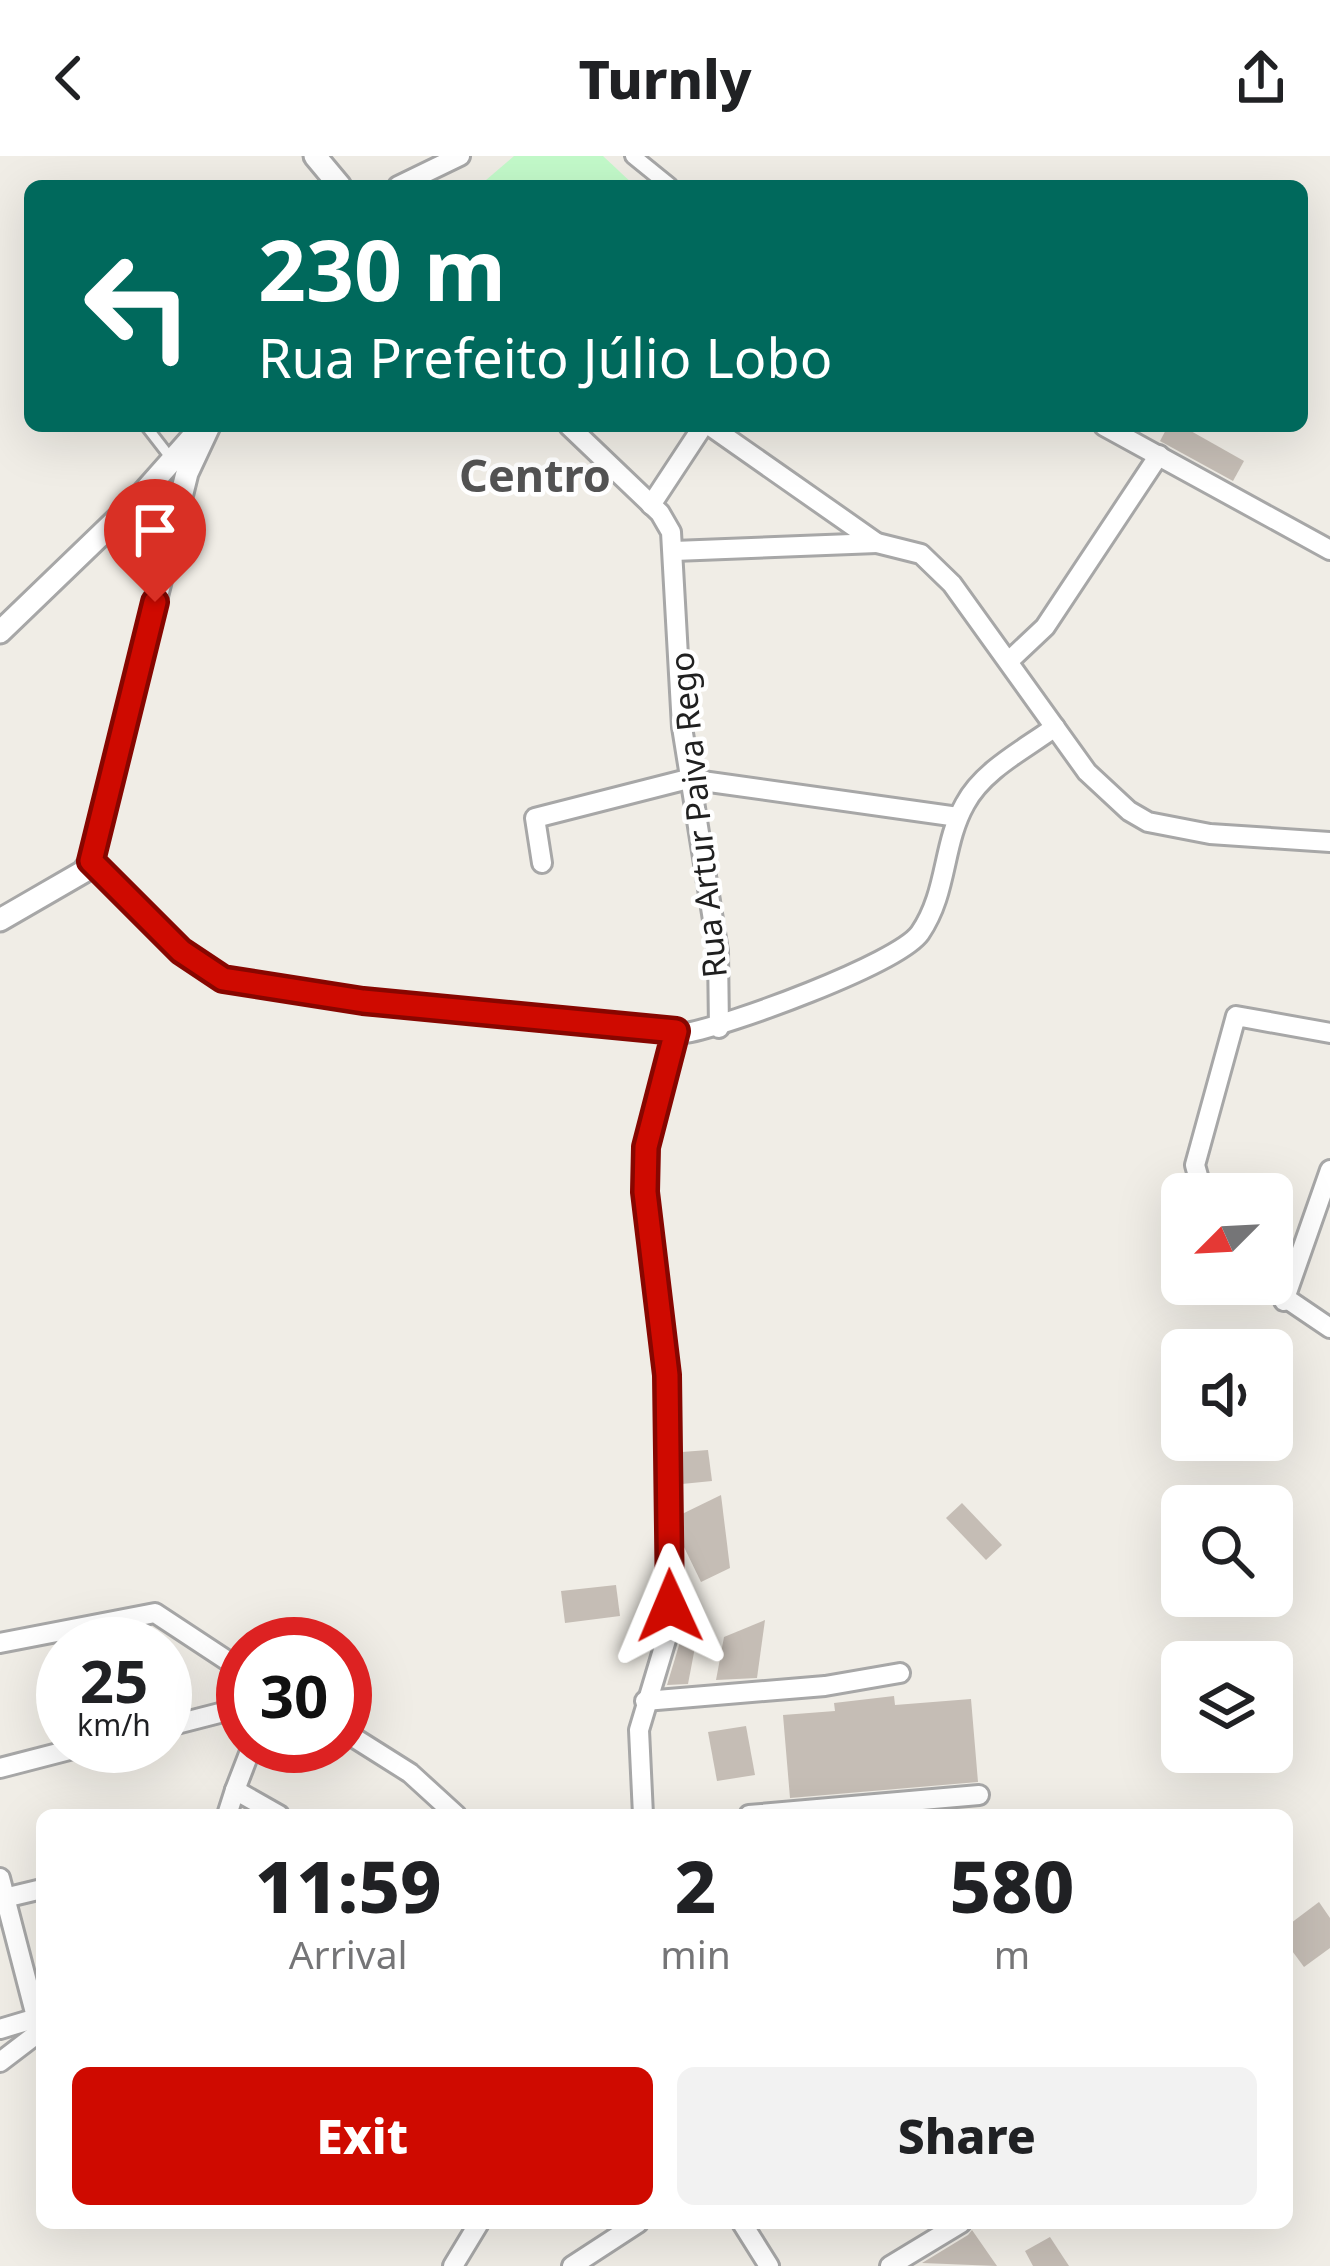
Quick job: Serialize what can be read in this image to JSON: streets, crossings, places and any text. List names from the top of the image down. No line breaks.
{"streets":{"street":["Rua Artur Paiva Rego"]},"districts":["Centro"],"north":"bottom left","page":{"header":"Turnly","turn":["230 m","Rua Prefeito Júlio Lobo"],"speed":"25 km/h","limit":"30","eta":["11:59","Arrival","2","min","580","m"],"buttons":["Exit","Share"]}}
